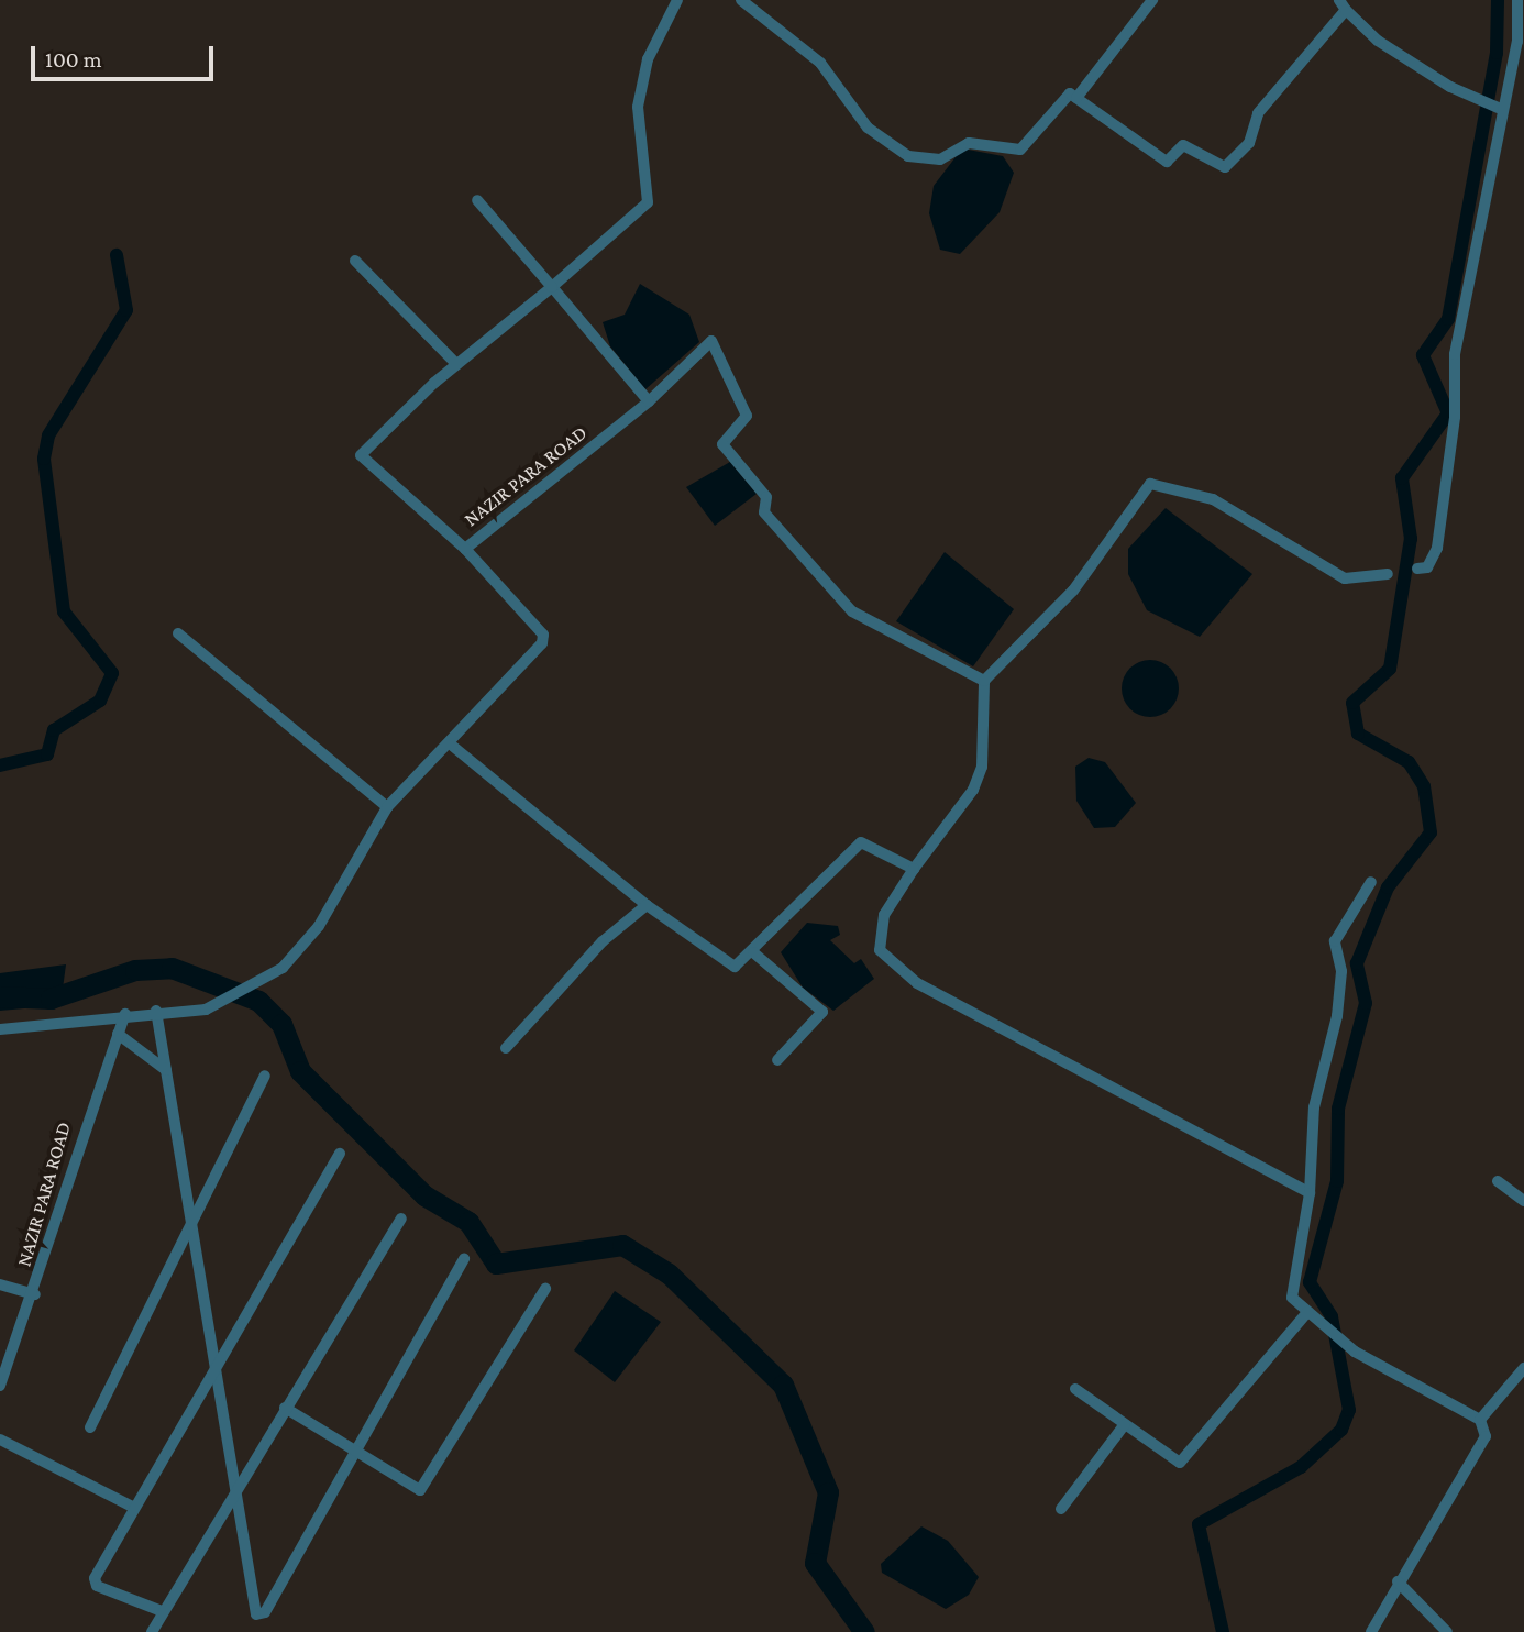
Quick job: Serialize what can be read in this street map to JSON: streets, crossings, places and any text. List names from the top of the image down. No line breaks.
{"streets":{"street":["NAZIR PARA ROAD"]},"scale_bar":"100 m"}
